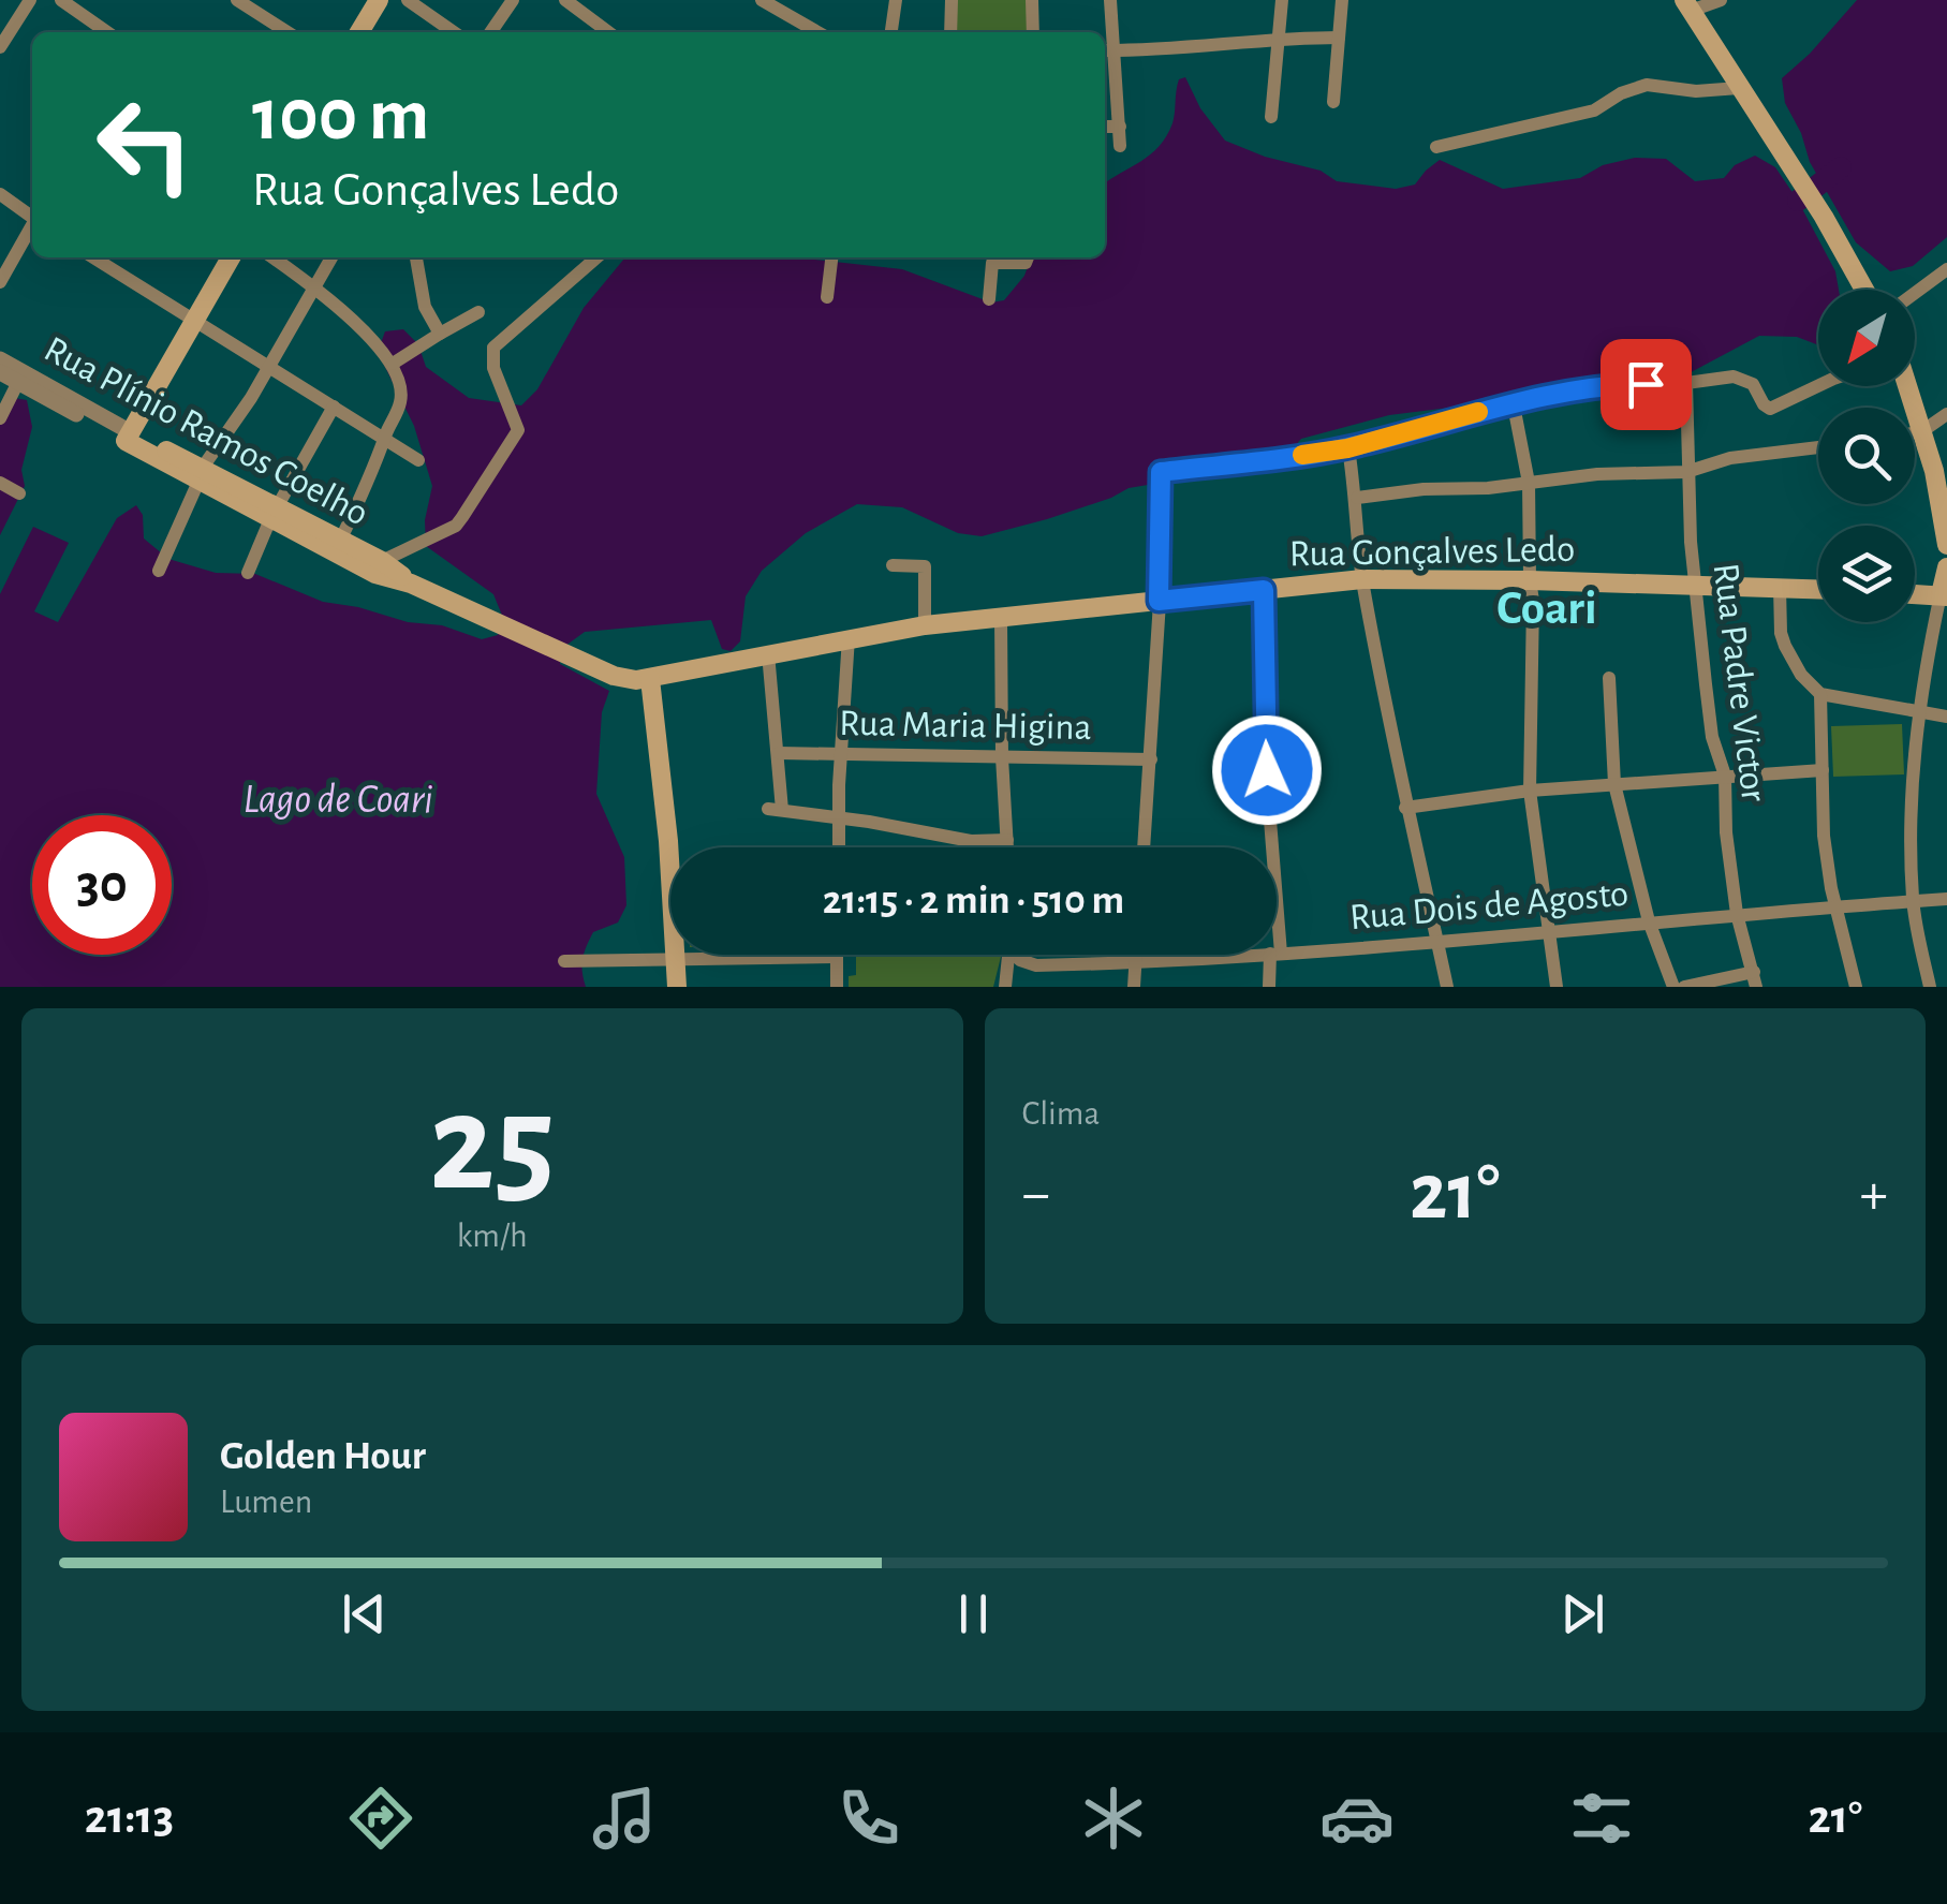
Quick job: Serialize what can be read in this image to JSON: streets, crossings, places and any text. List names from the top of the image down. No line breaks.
{"streets":{"main road":["Rua Plínio Ramos Coelho","Rua Gonçalves Ledo"],"street":["Rua Padre Victor","Rua Maria Higina","Rua Dois de Agosto"]},"crossings":[["Rua Gonçalves Ledo","Rua Padre Victor"],["Rua Padre Victor","Rua Dois de Agosto"]],"districts":["Coari"],"water":["Lago de Coari"],"north":"bottom left","page":{"turn":["100 m","Rua Gonçalves Ledo"],"limit":"30","trip":"21:15 · 2 min · 510 m","tile":[["25","km/h"],"Clima"],"heat":["−","21°","+"],"song":["Golden Hour","Lumen"],"tabs":["21:13","21°"]}}
